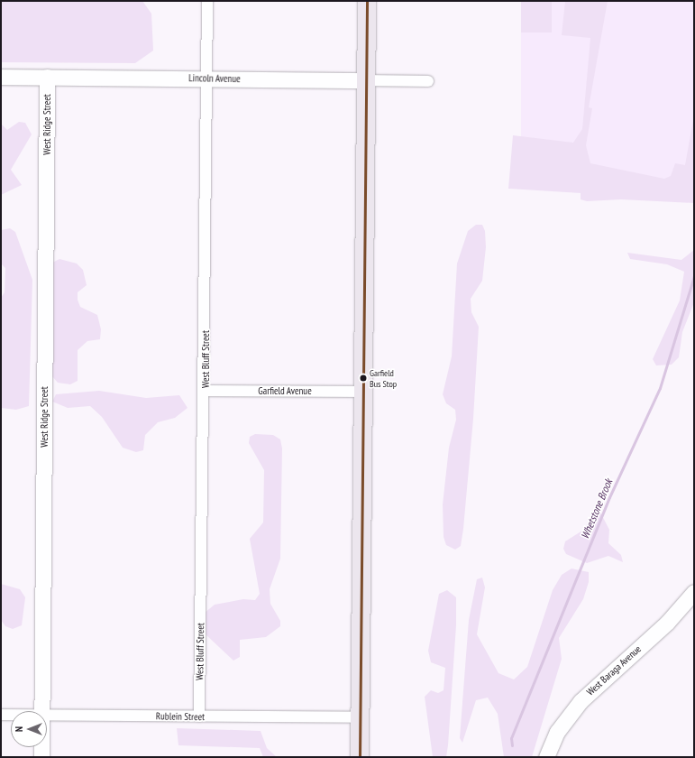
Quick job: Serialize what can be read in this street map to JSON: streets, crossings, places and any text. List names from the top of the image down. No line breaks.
{"streets":{"street":["Lincoln Avenue","West Ridge Street","West Bluff Street","Garfield Avenue","West Baraga Avenue","Rublein Street"]},"crossings":[["Lincoln Avenue","West Ridge Street"],["Lincoln Avenue","West Bluff Street"],["West Bluff Street","Garfield Avenue"],["West Bluff Street","Rublein Street"]],"water":["Whetstone Brook"],"places":["Garfield Bus Stop"],"north":"left"}
